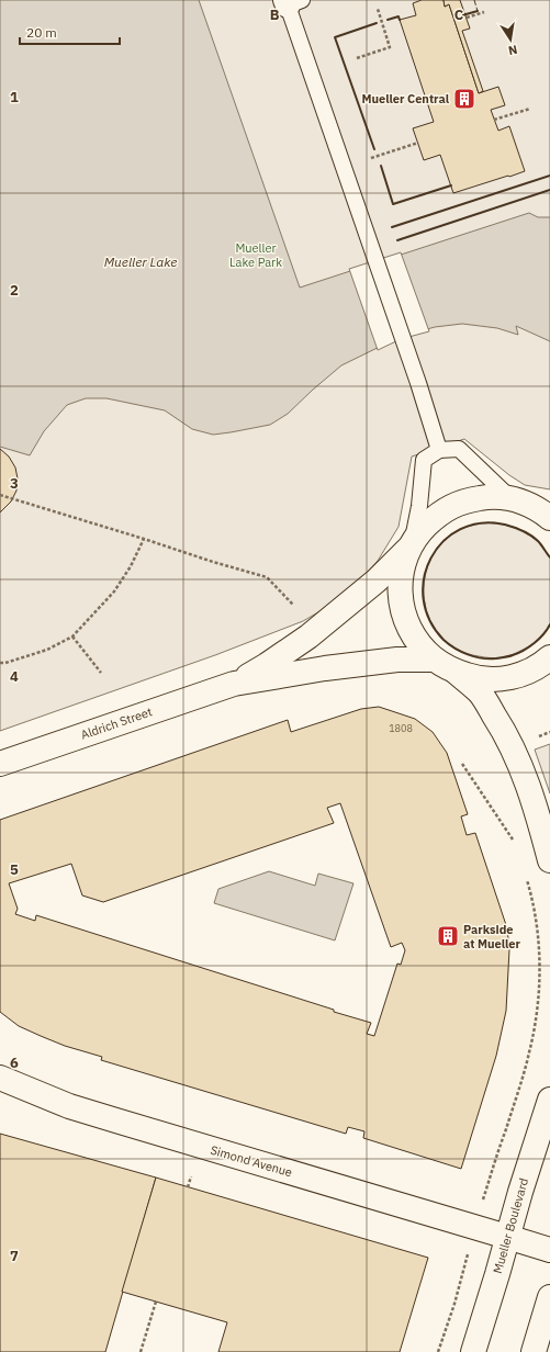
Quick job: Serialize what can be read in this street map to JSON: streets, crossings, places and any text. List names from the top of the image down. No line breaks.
{"streets":{"street":["Aldrich Street","Simond Avenue","Mueller Boulevard"]},"crossings":[["Simond Avenue","Mueller Boulevard"]],"water":["Mueller Lake"],"parks":["Mueller Lake Park"],"places":{"building":["Mueller Central","Parkside at Mueller"]},"house_numbers":["1808"],"scale_bar":"20 m","north":"bottom","grid":{"columns":["B","C"],"rows":["1","2","3","4","5","6","7"]}}
